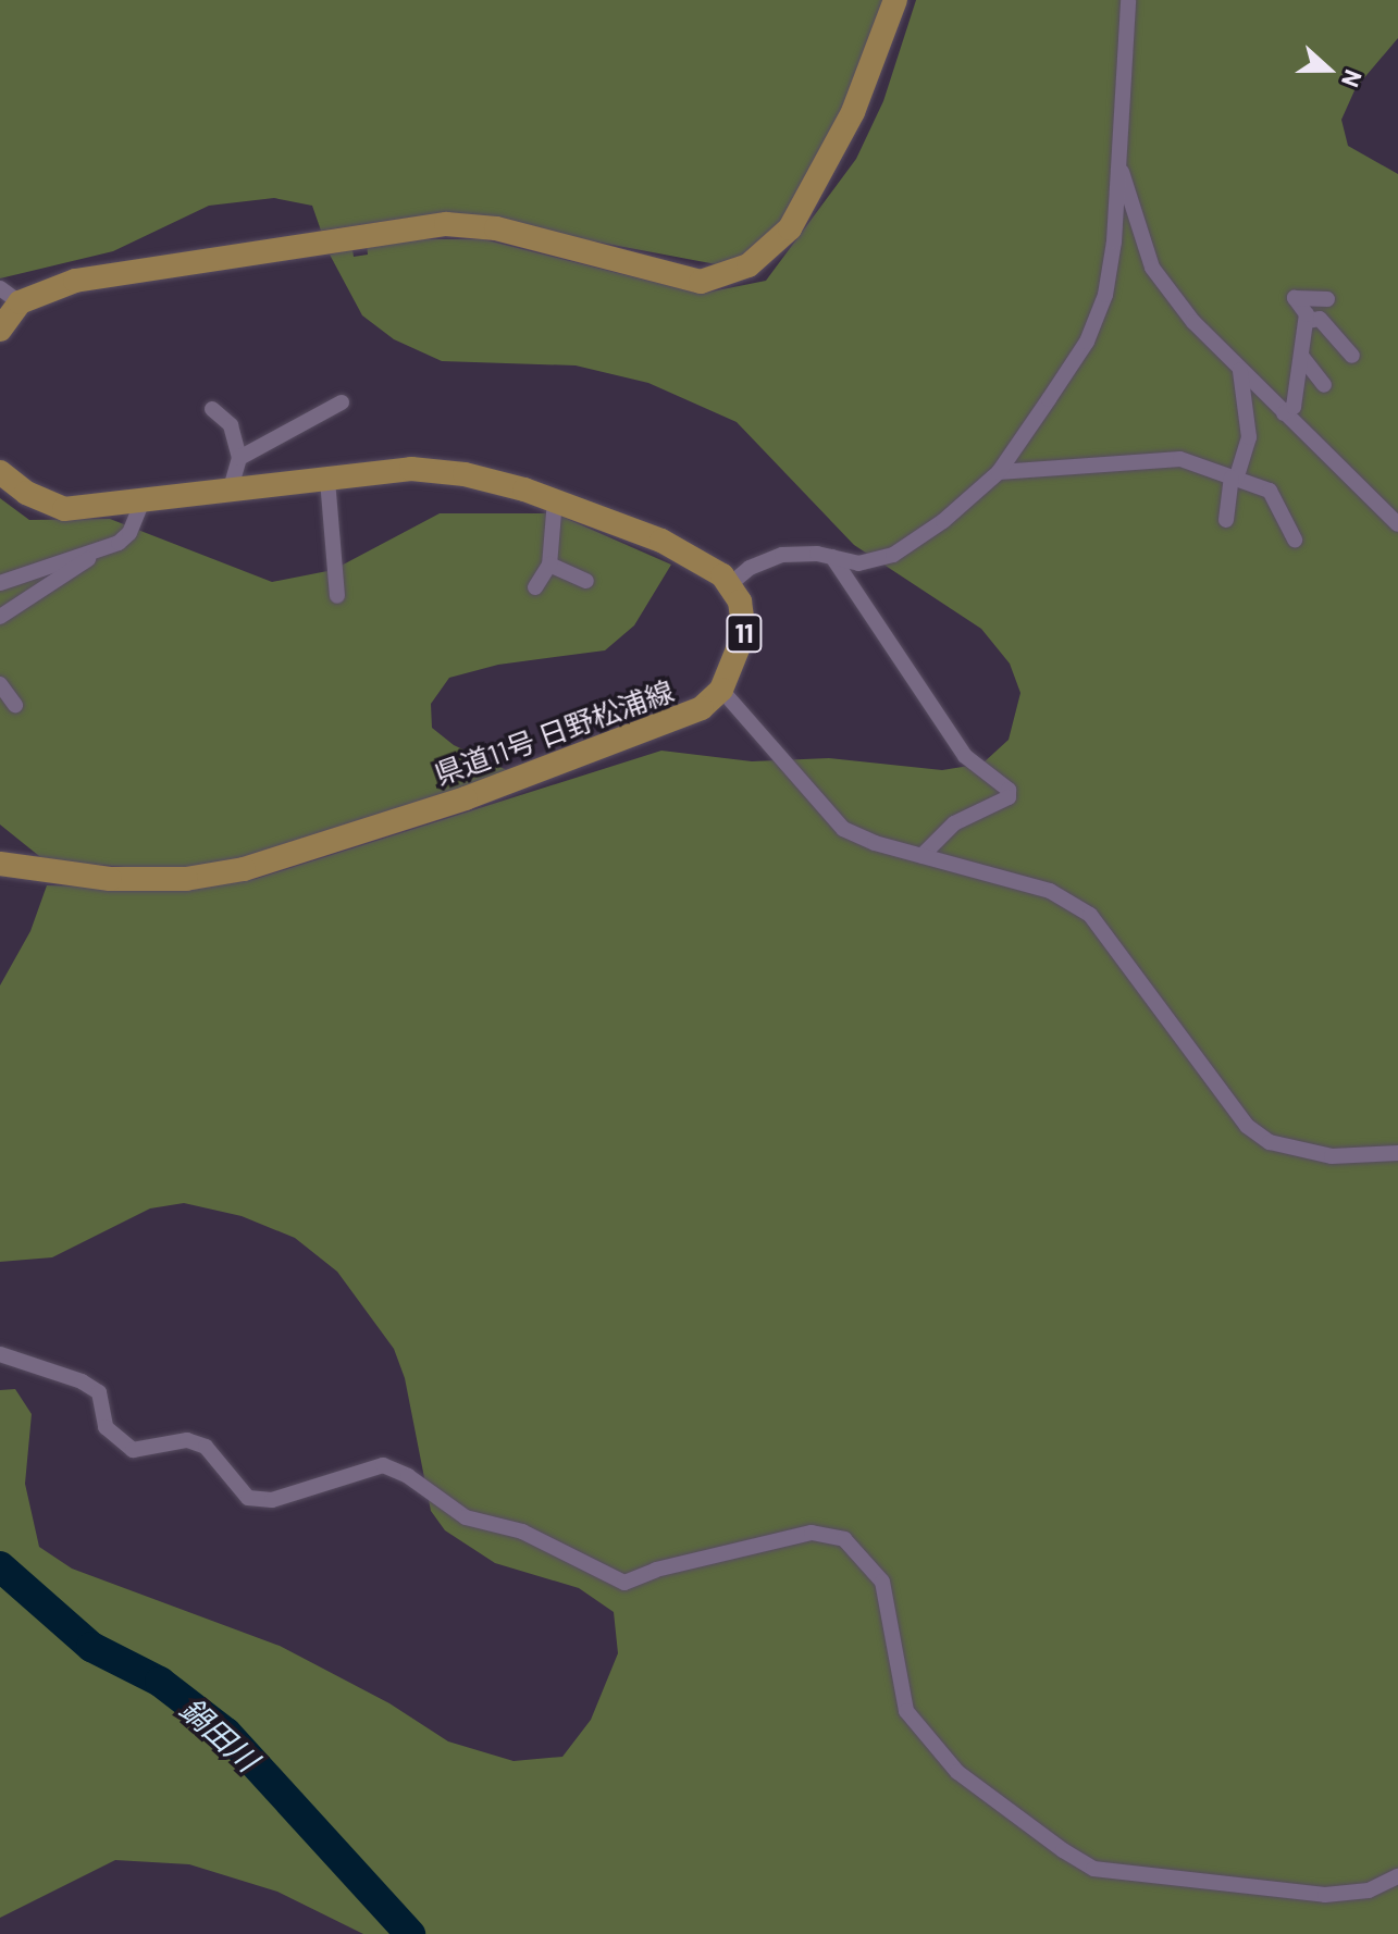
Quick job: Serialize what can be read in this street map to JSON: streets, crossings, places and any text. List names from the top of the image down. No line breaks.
{"streets":{"main road":["11","県道11号 日野松浦線"]},"crossings":[["11","県道11号 日野松浦線"]],"water":["鍋田川"],"north":"right"}
